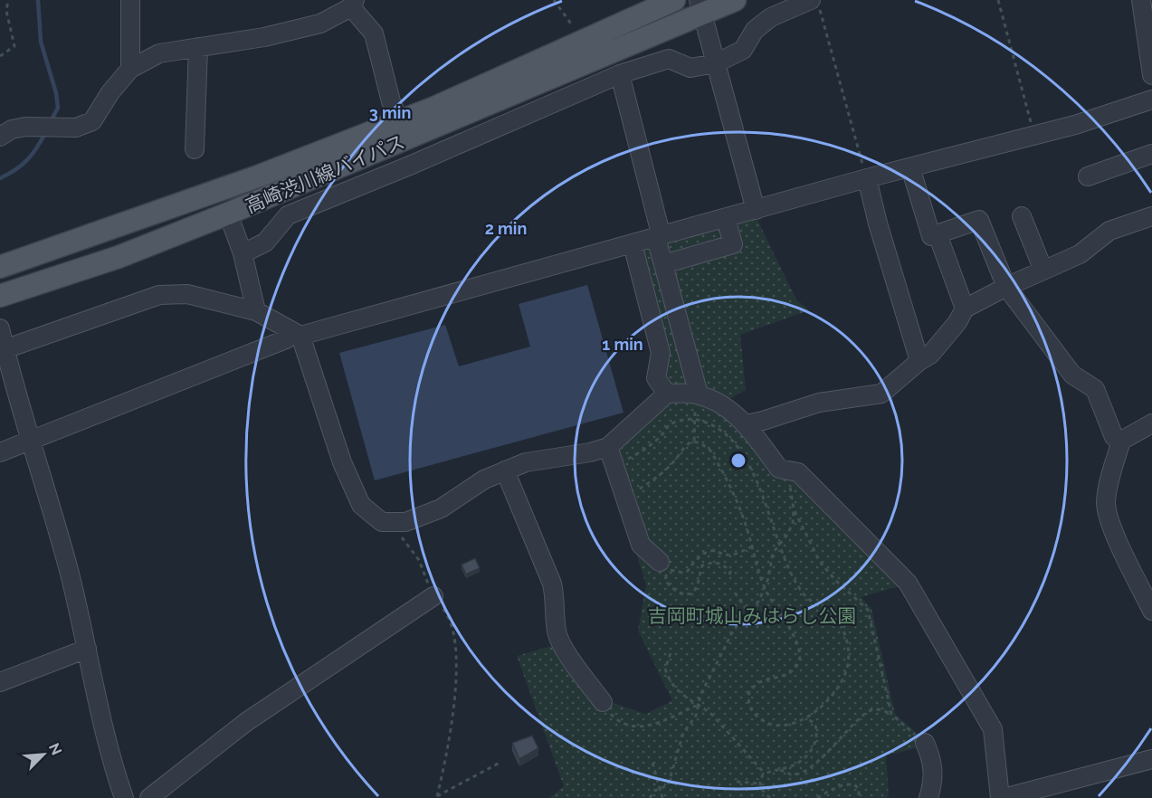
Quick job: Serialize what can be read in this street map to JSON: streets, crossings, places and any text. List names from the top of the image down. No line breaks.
{"streets":{"main road":["高崎渋川線バイパス"]},"parks":["吉岡町城山みはらし公園"],"north":"top right","rings":["3 min","2 min","1 min"]}
